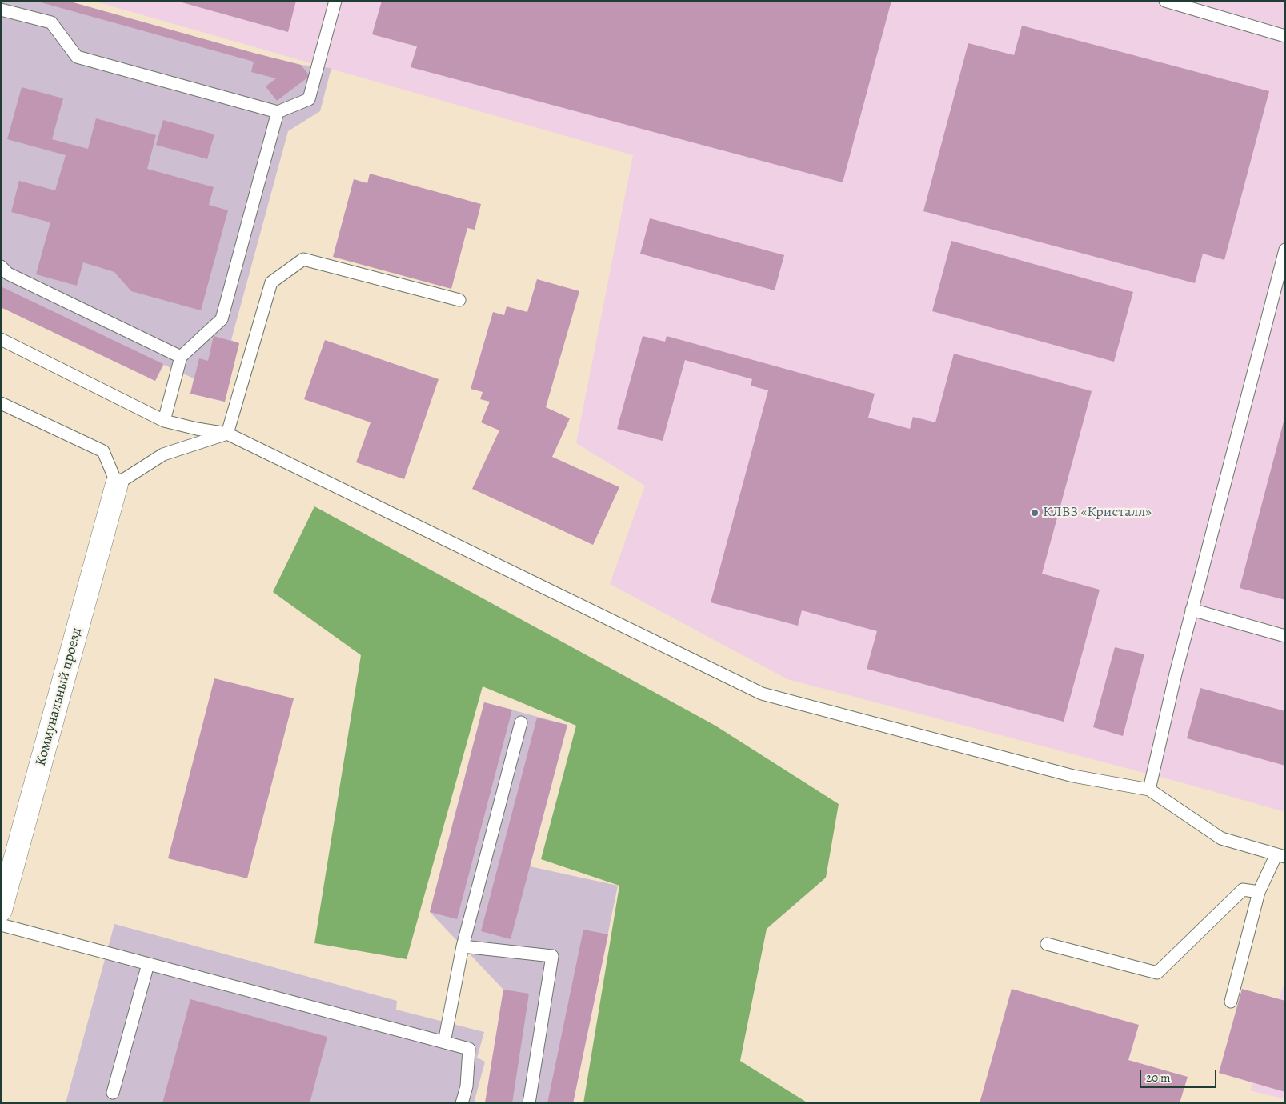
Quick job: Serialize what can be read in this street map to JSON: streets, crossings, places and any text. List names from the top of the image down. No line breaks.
{"streets":{"street":["Коммунальный проезд"]},"places":["КЛВЗ «Кристалл»"],"scale_bar":"20 m"}
